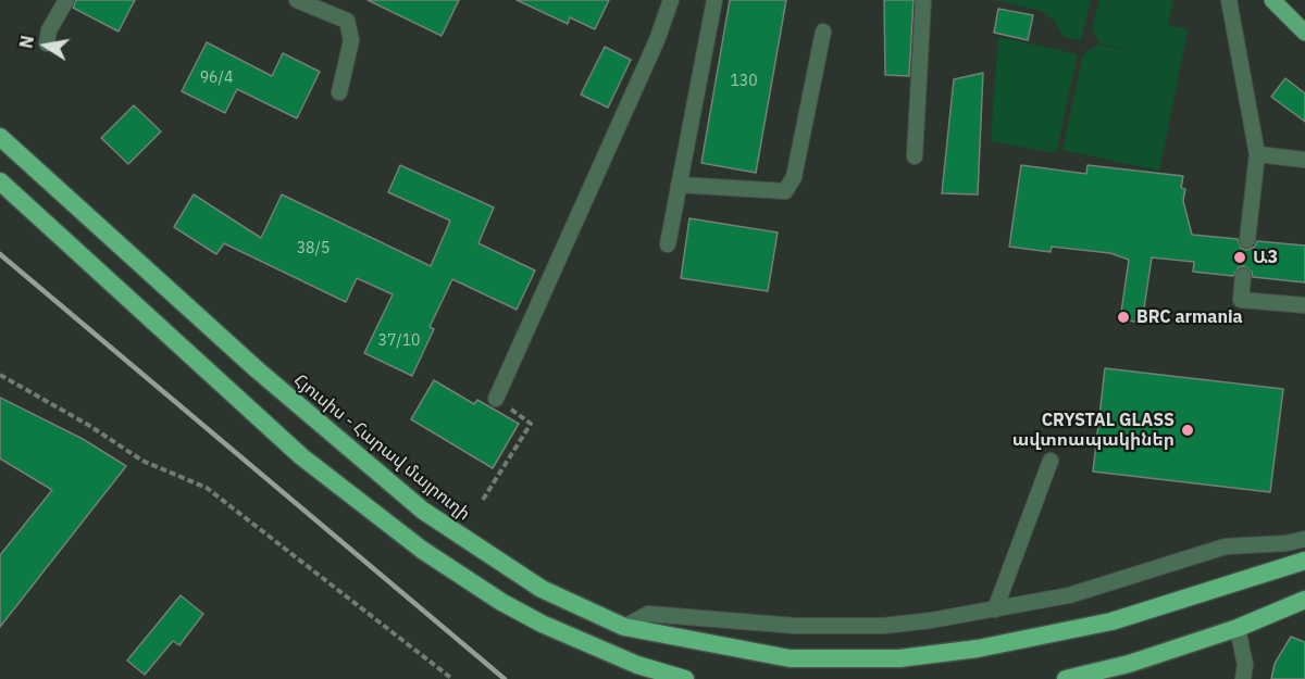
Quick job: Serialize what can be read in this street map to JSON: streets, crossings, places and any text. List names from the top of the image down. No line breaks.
{"streets":{"highway":["Հյուսիս - Հարավ մայրուղի"]},"places":["Ա3","BRC armania","CRYSTAL GLASS ավտոապակիներ"],"house_numbers":["96/4","130","38/5","37/10"],"north":"left"}
